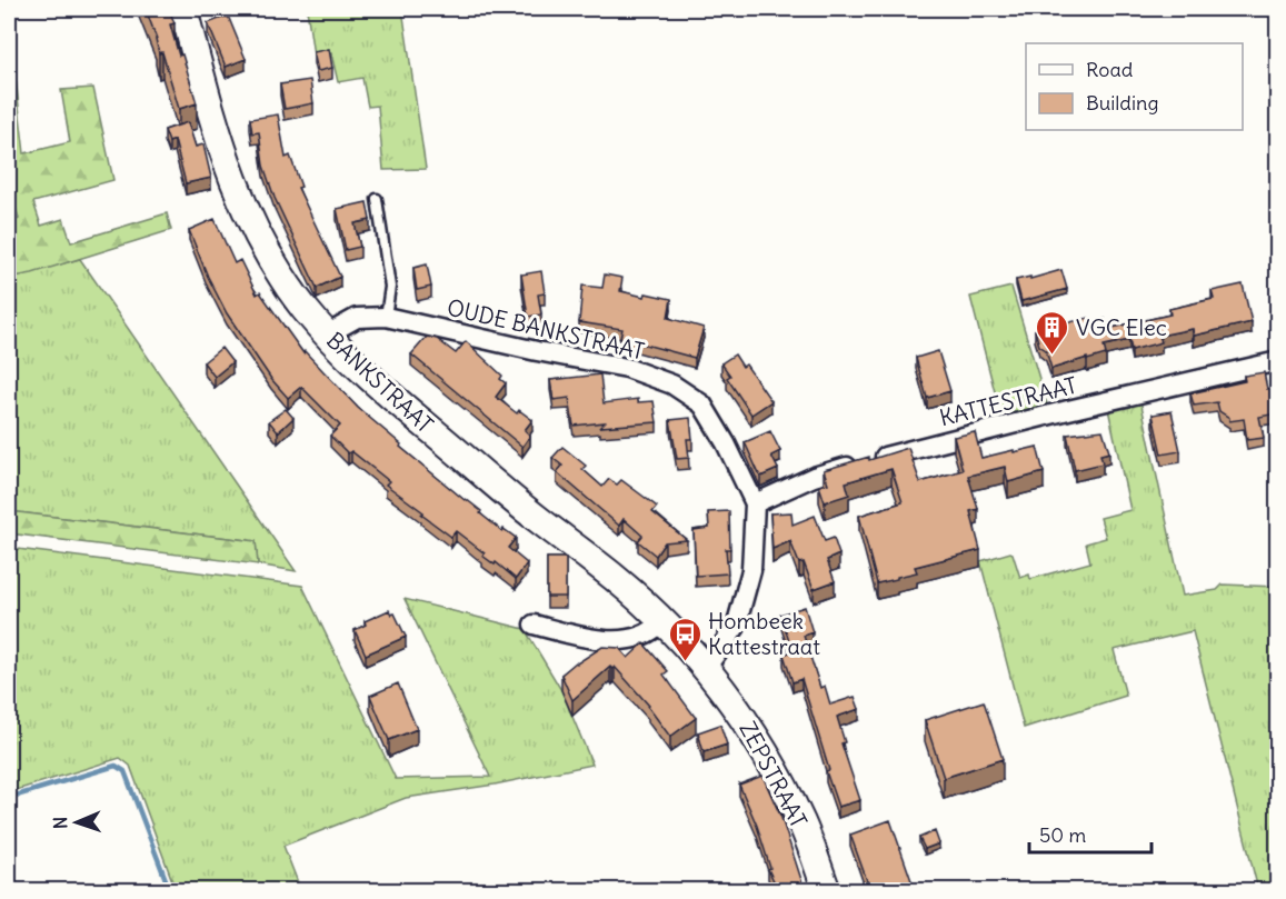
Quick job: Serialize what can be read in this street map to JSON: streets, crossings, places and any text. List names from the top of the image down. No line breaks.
{"streets":{"street":["OUDE BANKSTRAAT","BANKSTRAAT","KATTESTRAAT","ZEPSTRAAT"]},"crossings":[["OUDE BANKSTRAAT","BANKSTRAAT"],["OUDE BANKSTRAAT","KATTESTRAAT"],["BANKSTRAAT","ZEPSTRAAT"]],"places":{"building":["VGC Elec"],"bus stop":["Hombeek Kattestraat"]},"legend":["Road","Building"],"scale_bar":"50 m","north":"left"}
